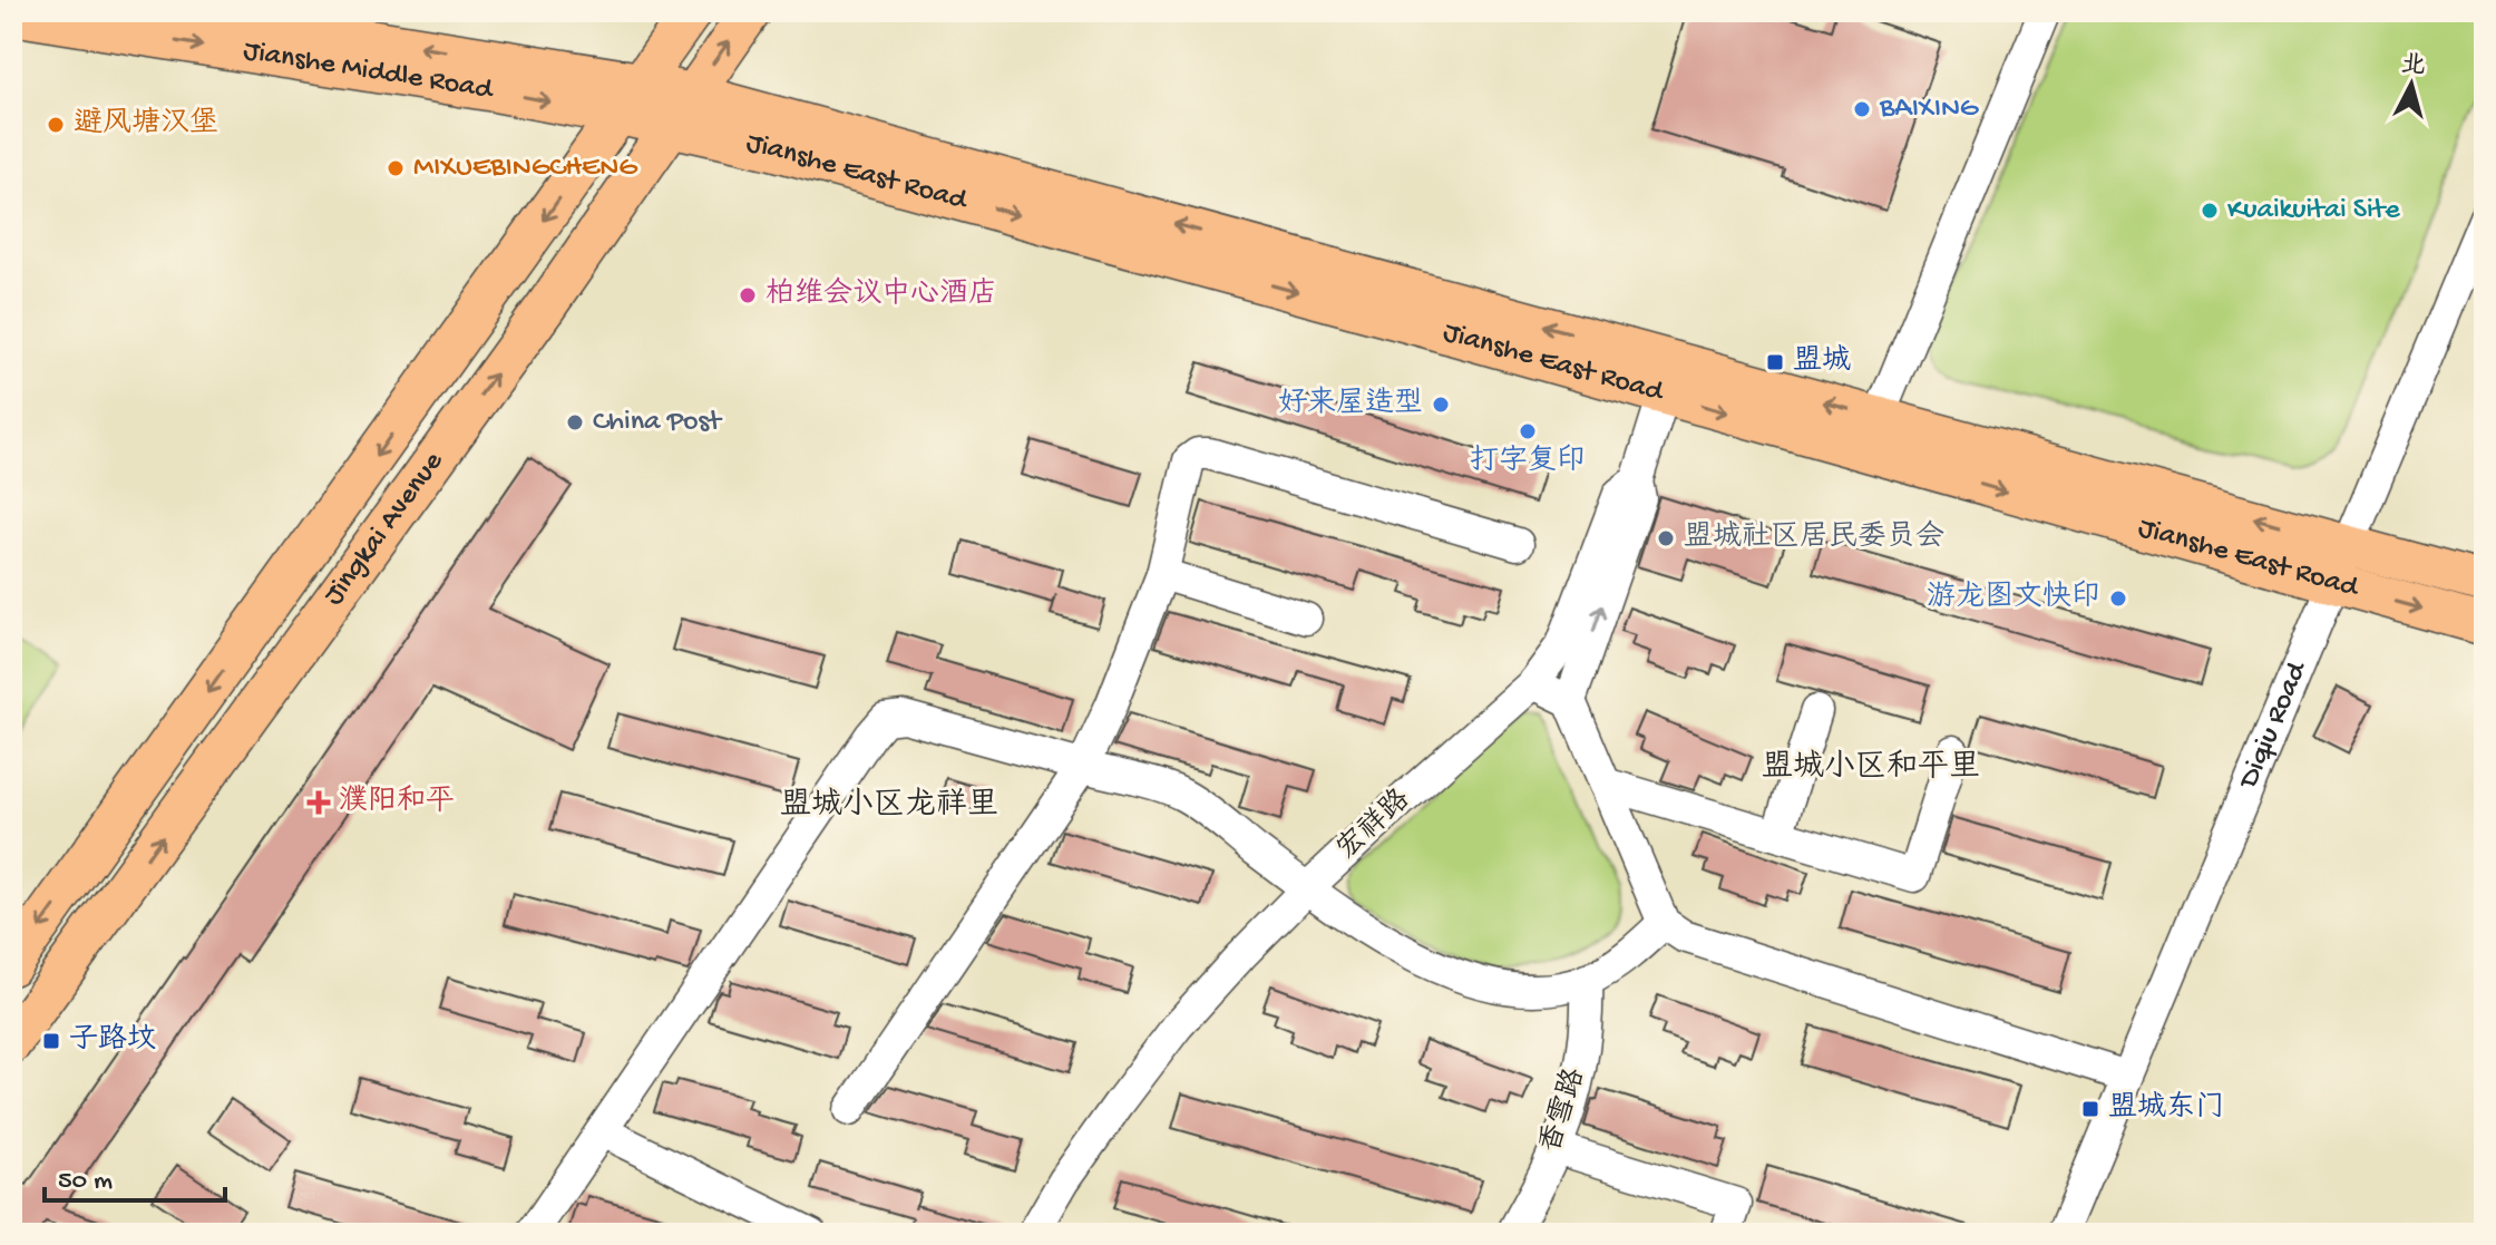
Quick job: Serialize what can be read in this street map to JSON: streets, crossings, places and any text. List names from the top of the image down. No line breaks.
{"streets":{"main road":["Jianshe Middle Road","Jianshe East Road","Jingkai Avenue"],"street":["Diqiu Road","宏祥路","香雪路"]},"crossings":[["Jianshe Middle Road","Jianshe East Road"],["Jianshe Middle Road","Jingkai Avenue"],["Jianshe East Road","Jingkai Avenue"],["Jianshe East Road","Diqiu Road"],["Jianshe East Road","宏祥路"]],"districts":["盟城小区和平里","盟城小区龙祥里"],"places":{"other":["BAIXING","避风塘汉堡","MIXUEBINGCHENG","Kuaikuitai Site","柏维会议中心酒店","好来屋造型","China Post","打字复印","盟城社区居民委员会","游龙图文快印"],"transit":["盟城","子路坟","盟城东门"],"health":["濮阳和平"]},"scale_bar":"50 m","north":"top"}
